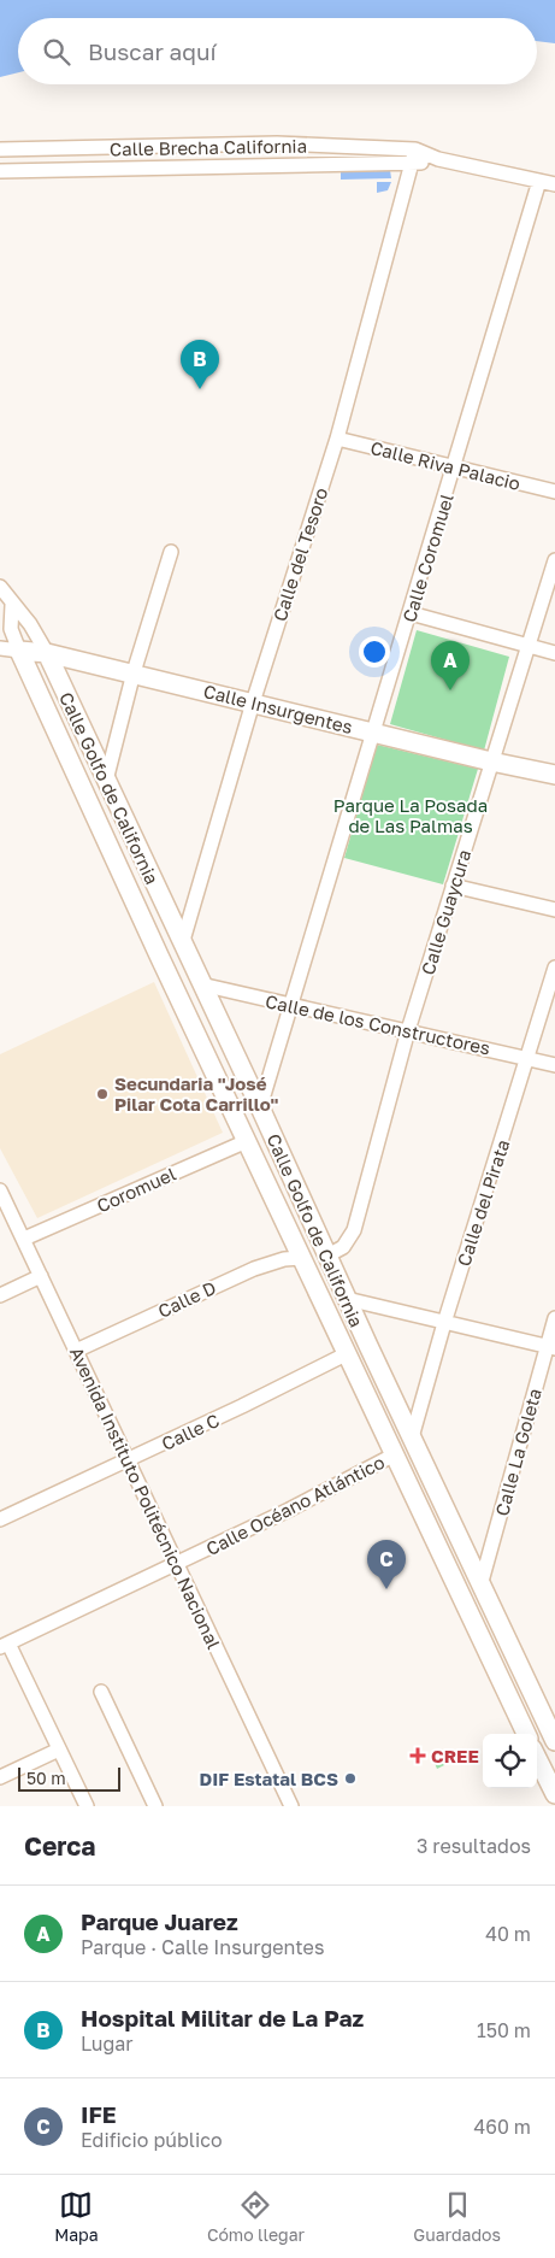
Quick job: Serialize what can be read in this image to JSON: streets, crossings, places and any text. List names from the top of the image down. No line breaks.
{"streets":{"street":["Calle Brecha California","Calle Riva Palacio","Calle del Tesoro","Calle Coromuel","Calle Insurgentes","Calle Golfo de California","Calle Guaycura","Calle de los Constructores","Coromuel","Calle del Pirata","Calle D","Calle C","Calle La Goleta","Avenida Instituto Politécnico Nacional","Calle Océano Atlántico"]},"crossings":[["Calle Brecha California","Calle del Tesoro"],["Calle Riva Palacio","Calle del Tesoro"],["Calle Riva Palacio","Calle Coromuel"],["Calle del Tesoro","Calle Insurgentes"],["Calle del Tesoro","Calle Golfo de California"],["Calle Coromuel","Calle Insurgentes"],["Calle Coromuel","Calle Golfo de California"],["Calle Coromuel","Calle de los Constructores"],["Calle Insurgentes","Calle Golfo de California"],["Calle Insurgentes","Calle Guaycura"],["Calle Golfo de California","Calle Guaycura"],["Calle Golfo de California","Calle de los Constructores"],["Calle Golfo de California","Coromuel"],["Calle Golfo de California","Calle del Pirata"],["Calle Golfo de California","Calle D"],["Calle Golfo de California","Calle C"],["Calle Golfo de California","Calle La Goleta"],["Calle Golfo de California","Calle Océano Atlántico"],["Calle Guaycura","Calle de los Constructores"],["Calle de los Constructores","Calle del Pirata"],["Coromuel","Avenida Instituto Politécnico Nacional"],["Calle D","Avenida Instituto Politécnico Nacional"],["Calle C","Avenida Instituto Politécnico Nacional"],["Avenida Instituto Politécnico Nacional","Calle Océano Atlántico"]],"parks":["Parque La Posada de Las Palmas"],"places":{"other":["Secundaria \"José Pilar Cota Carrillo\"","DIF Estatal BCS"],"health":["CREE"]},"scale_bar":"50 m","page":{"search":"Buscar aquí","pins":["B","A","C"],"scale":"50 m","heading":["Cerca","3 resultados"],"list":[{"mark":"A","name":"Parque Juarez","note":"Parque · Calle Insurgentes","value":"40 m"},{"mark":"B","name":"Hospital Militar de La Paz","note":"Lugar","value":"150 m"},{"mark":"C","name":"IFE","note":"Edificio público","value":"460 m"}],"nav":["Mapa","Cómo llegar","Guardados"]}}
